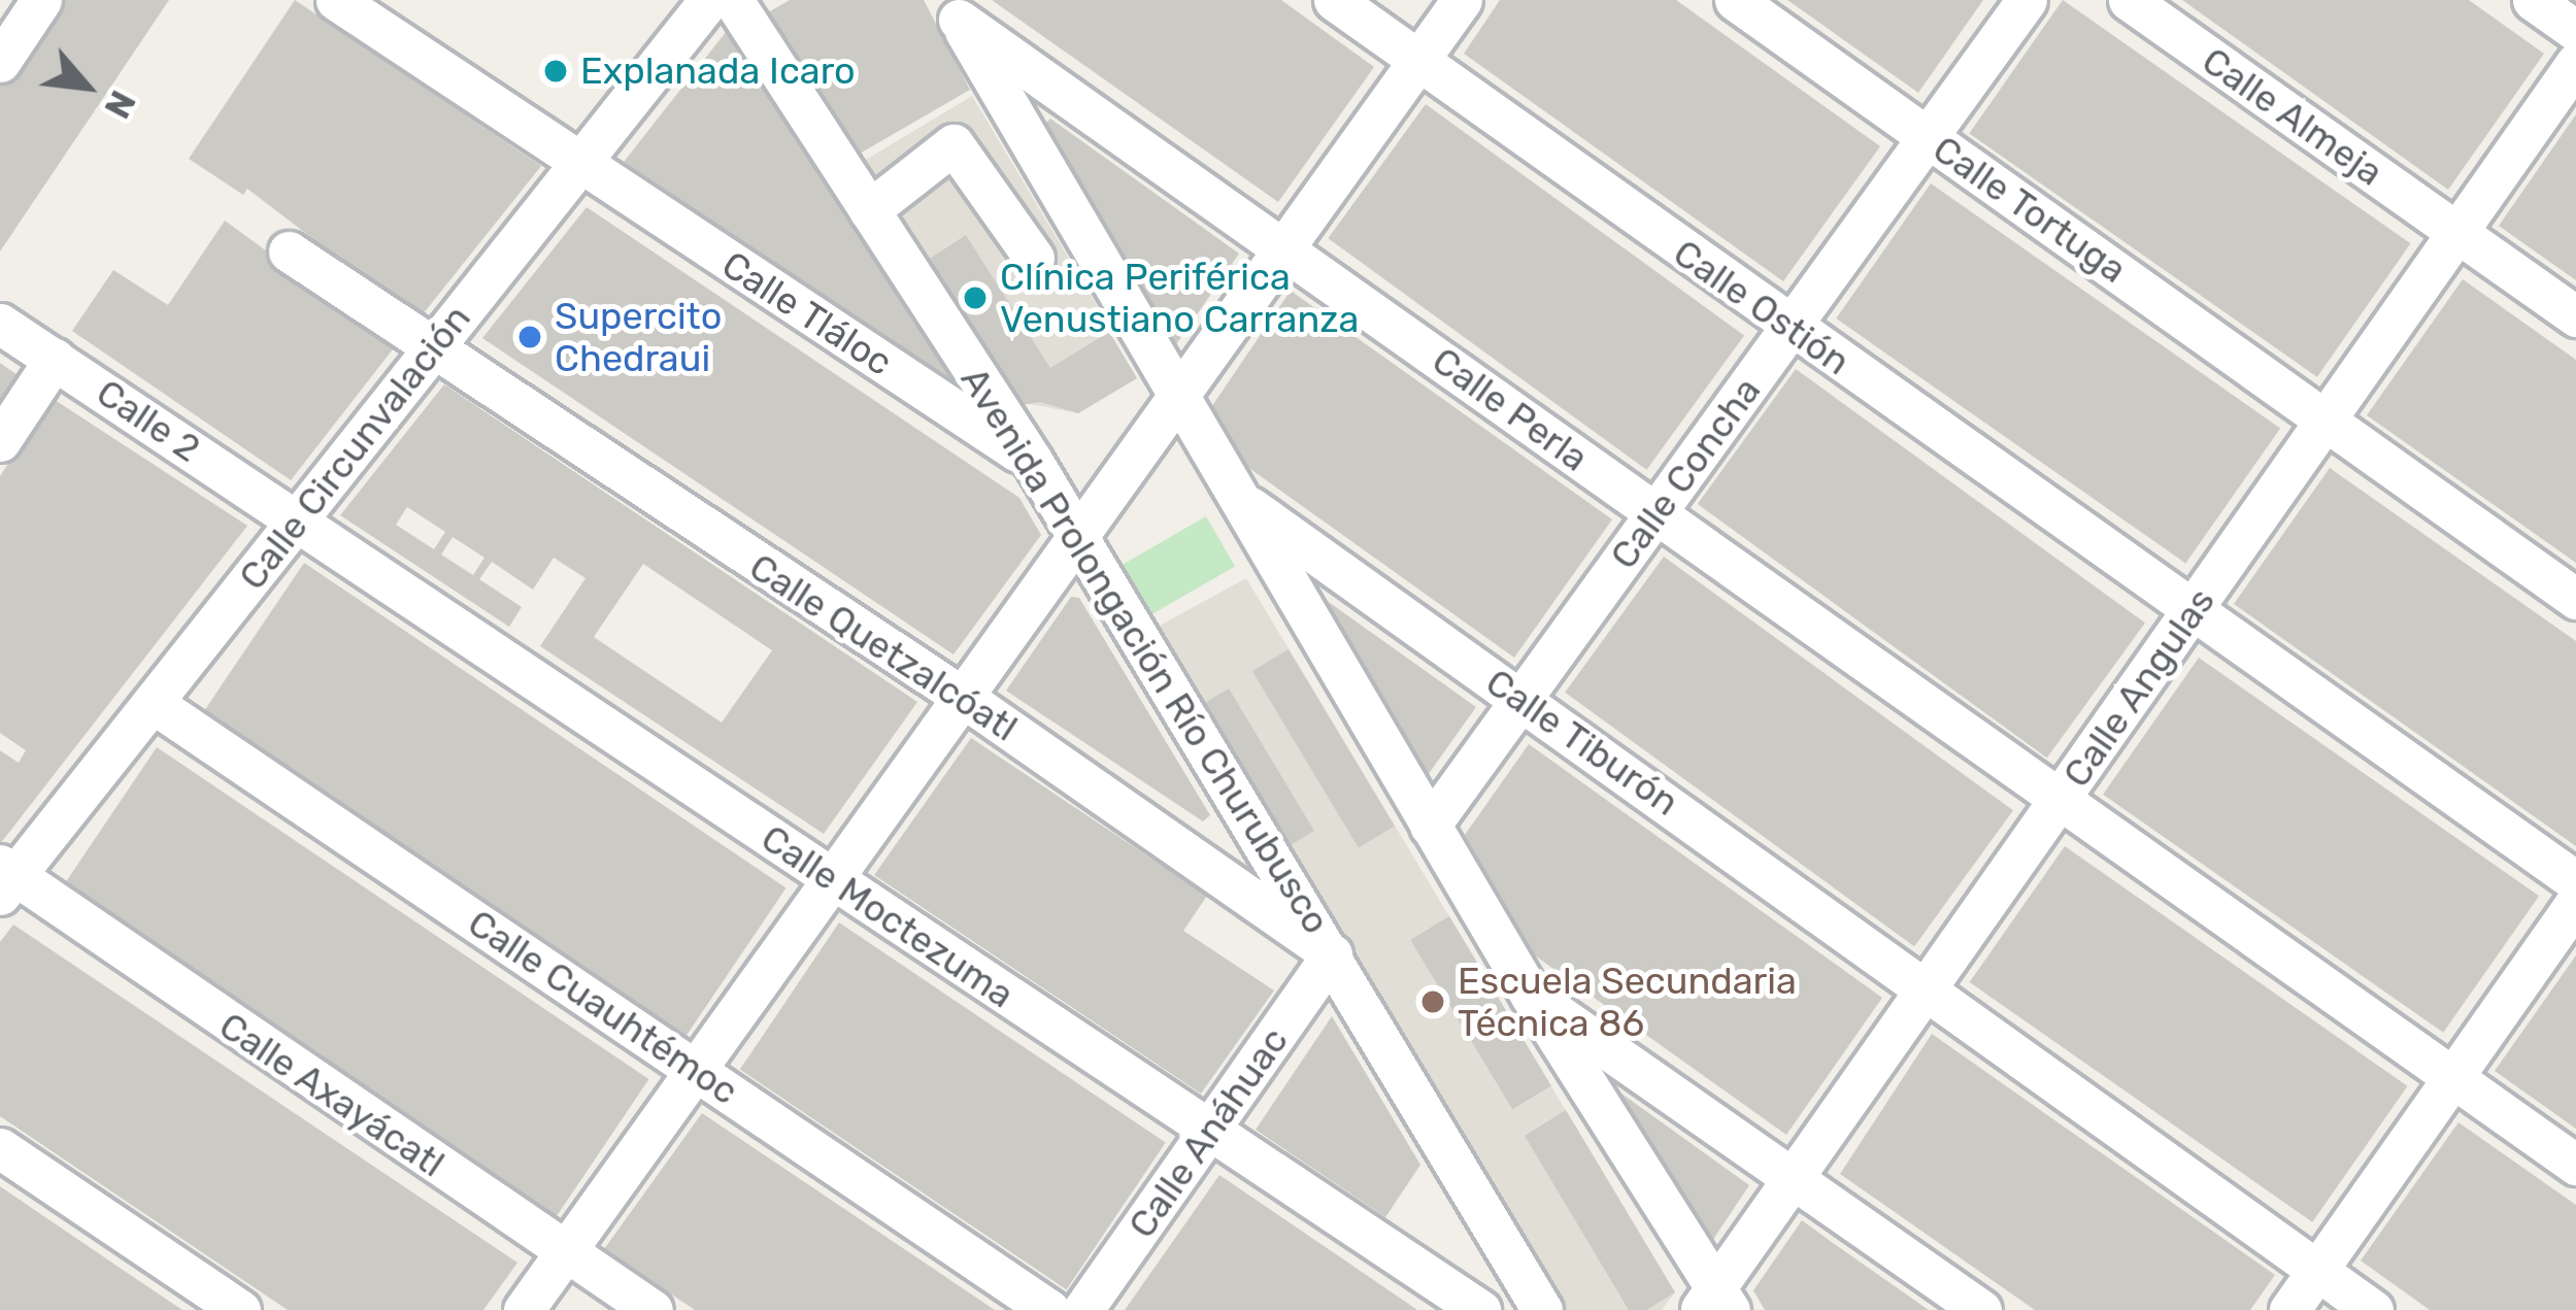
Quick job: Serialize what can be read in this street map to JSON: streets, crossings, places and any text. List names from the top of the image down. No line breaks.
{"streets":{"street":["Calle Almeja","Calle Tortuga","Calle Ostión","Calle Tláloc","Calle Perla","Calle 2","Calle Circunvalación","Calle Concha","Calle Quetzalcóatl","Avenida Prolongación Río Churubusco","Calle Angulas","Calle Tiburón","Calle Moctezuma","Calle Cuauhtémoc","Calle Axayácatl","Calle Anáhuac"]},"crossings":[["Calle Almeja","Calle Angulas"],["Calle Tortuga","Calle Concha"],["Calle Tortuga","Calle Angulas"],["Calle Ostión","Calle Concha"],["Calle Ostión","Calle Angulas"],["Calle Tláloc","Calle Circunvalación"],["Calle Tláloc","Avenida Prolongación Río Churubusco"],["Calle Perla","Calle Concha"],["Calle Perla","Calle Angulas"],["Calle 2","Calle Circunvalación"],["Calle 2","Calle Moctezuma"],["Calle Circunvalación","Calle Quetzalcóatl"],["Calle Circunvalación","Calle Moctezuma"],["Calle Circunvalación","Calle Cuauhtémoc"],["Calle Circunvalación","Calle Axayácatl"],["Calle Concha","Calle Tiburón"],["Calle Quetzalcóatl","Avenida Prolongación Río Churubusco"],["Calle Quetzalcóatl","Calle Anáhuac"],["Avenida Prolongación Río Churubusco","Calle Anáhuac"],["Calle Angulas","Calle Tiburón"],["Calle Moctezuma","Calle Anáhuac"]],"places":["Explanada Icaro","Clínica Periférica Venustiano Carranza","Supercito Chedraui","Escuela Secundaria Técnica 86"],"north":"bottom right"}
